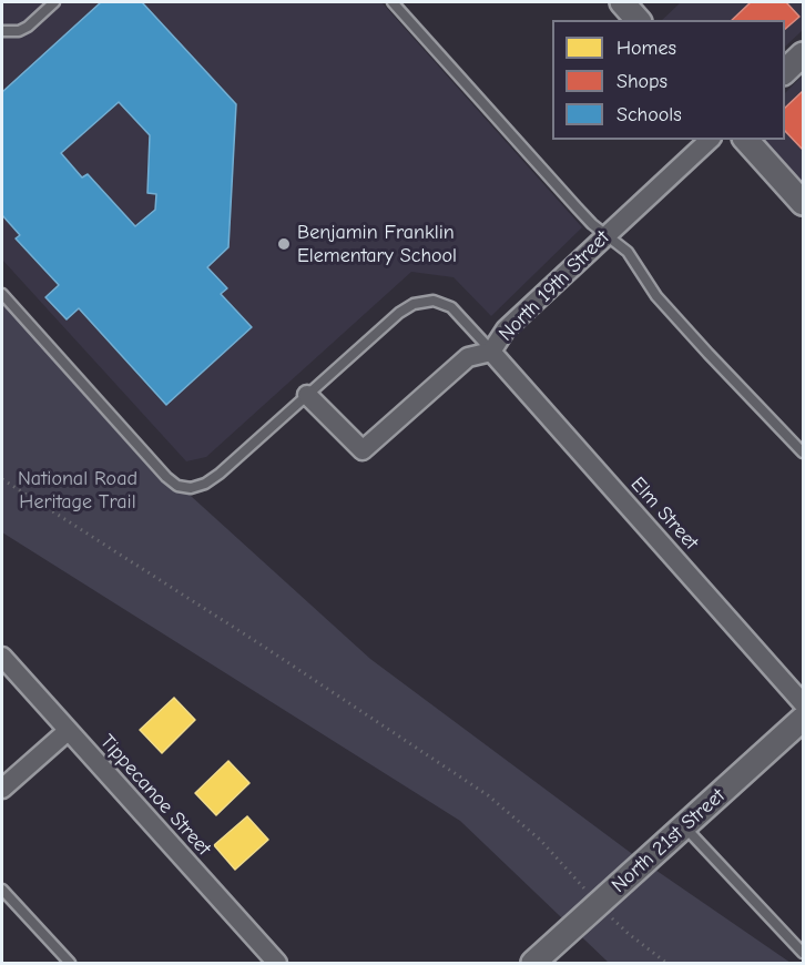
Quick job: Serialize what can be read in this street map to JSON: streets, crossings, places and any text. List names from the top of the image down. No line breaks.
{"streets":{"street":["North 19th Street","Elm Street","Tippecanoe Street","North 21st Street"]},"crossings":[["North 19th Street","Elm Street"]],"parks":["National Road Heritage Trail"],"places":["Benjamin Franklin Elementary School"],"legend":["Homes","Shops","Schools"]}
